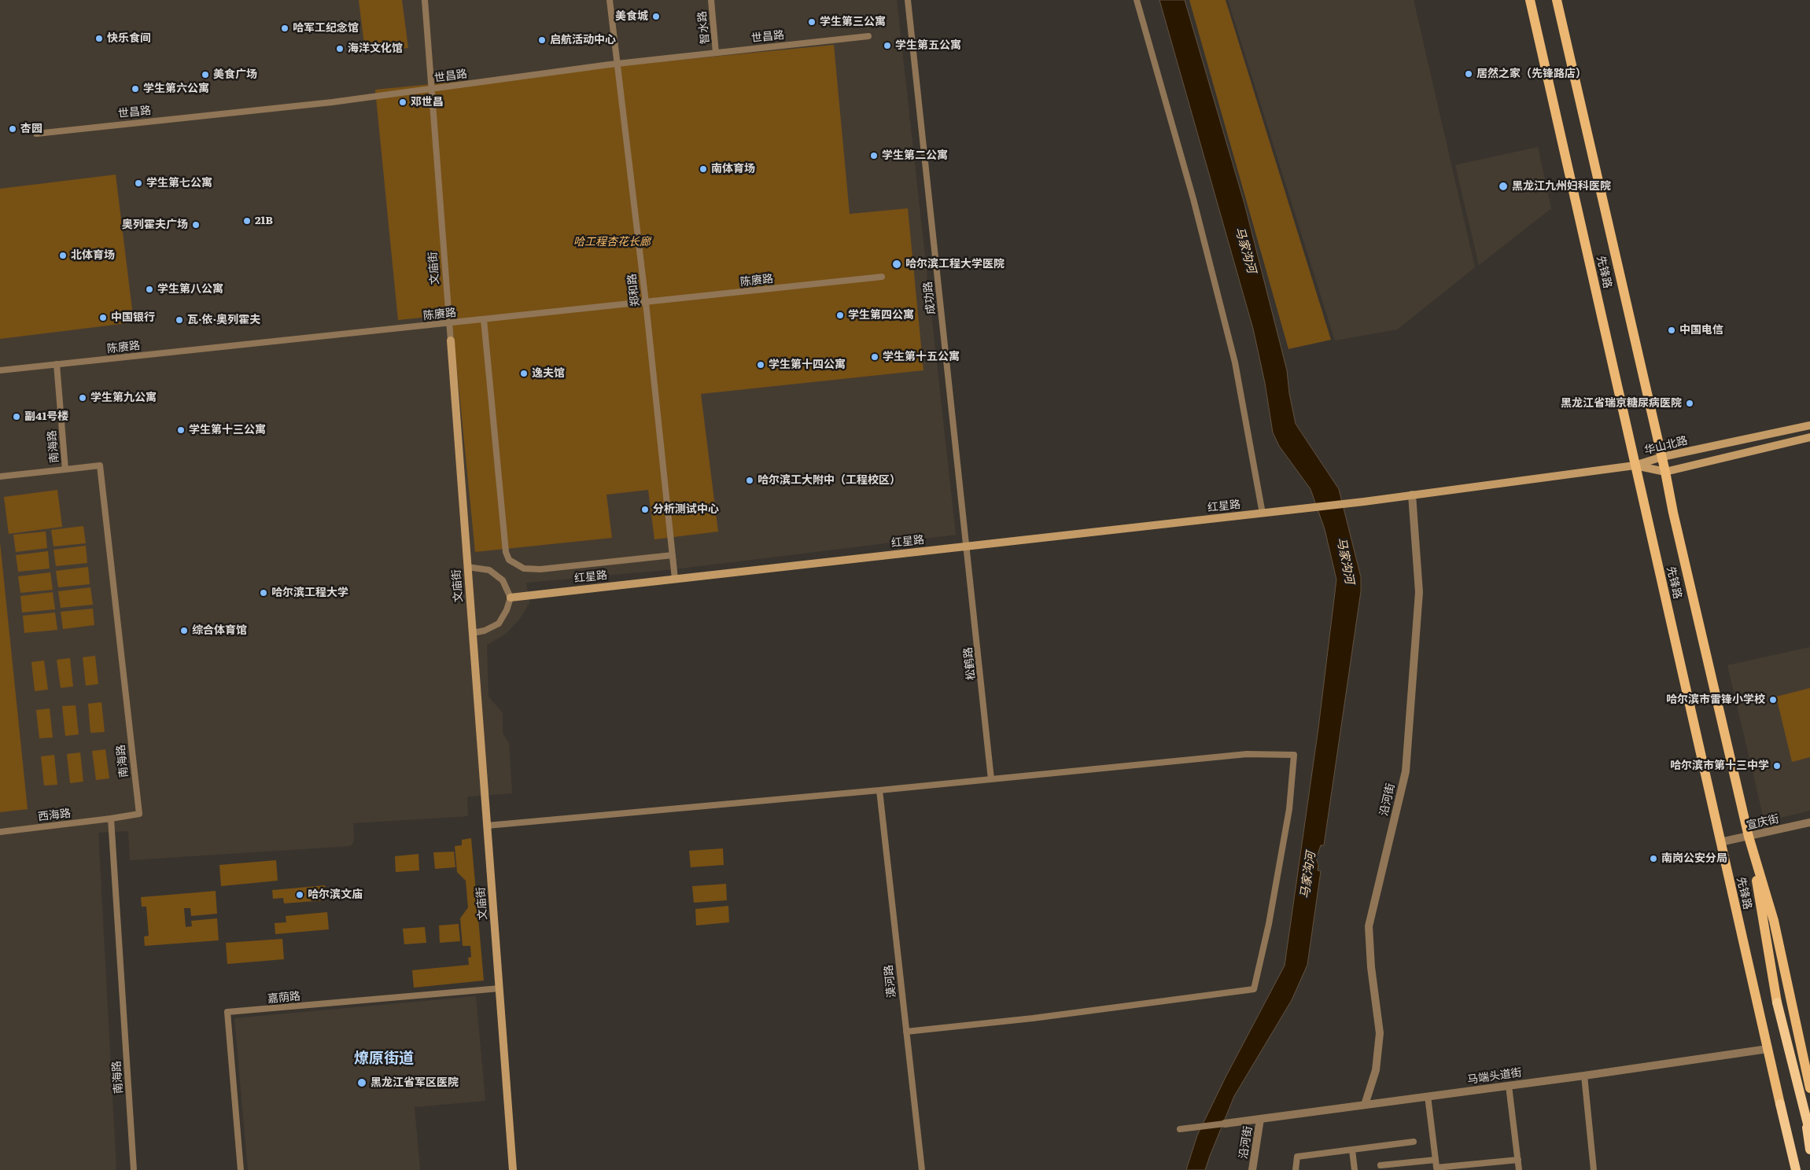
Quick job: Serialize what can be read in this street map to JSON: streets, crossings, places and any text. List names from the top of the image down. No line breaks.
{"streets":{"highway":["先锋路"],"main road":["文庙街","华山北路","红星路"],"street":["智水路","世昌路","陈赓路","郑和路","成功路","南海路","松鹤路","沿河街","西海路","宣庆街","漠河路","嘉荫路","马端头道街"]},"crossings":[["智水路","世昌路"],["世昌路","文庙街"],["世昌路","郑和路"],["文庙街","陈赓路"],["文庙街","嘉荫路"],["先锋路","华山北路"],["先锋路","红星路"],["先锋路","宣庆街"],["先锋路","马端头道街"],["陈赓路","郑和路"],["陈赓路","南海路"],["郑和路","红星路"],["成功路","红星路"],["成功路","松鹤路"],["华山北路","红星路"],["南海路","西海路"],["红星路","松鹤路"],["红星路","沿河街"],["沿河街","马端头道街"]],"districts":["燎原街道"],"water":["马家沟河"],"parks":["哈工程杏花长廊"],"places":["美食城","学生第三公寓","哈军工纪念馆","快乐食间","启航活动中心","学生第五公寓","海洋文化馆","居然之家（先锋路店）","美食广场","学生第六公寓","邓世昌","杏园","学生第二公寓","南体育场","学生第七公寓","黑龙江九州妇科医院","21B","奥列霍夫广场","北体育场","哈尔滨工程大学医院","学生第八公寓","学生第四公寓","中国银行","瓦·依·奥列霍夫","中国电信","学生第十五公寓","学生第十四公寓","逸夫馆","学生第九公寓","黑龙江省瑞京糖尿病医院","副41号楼","学生第十三公寓","哈尔滨工大附中（工程校区）","分析测试中心","哈尔滨工程大学","综合体育馆","哈尔滨市雷锋小学校","哈尔滨市第十三中学","南岗公安分局","哈尔滨文庙","黑龙江省军区医院"]}
